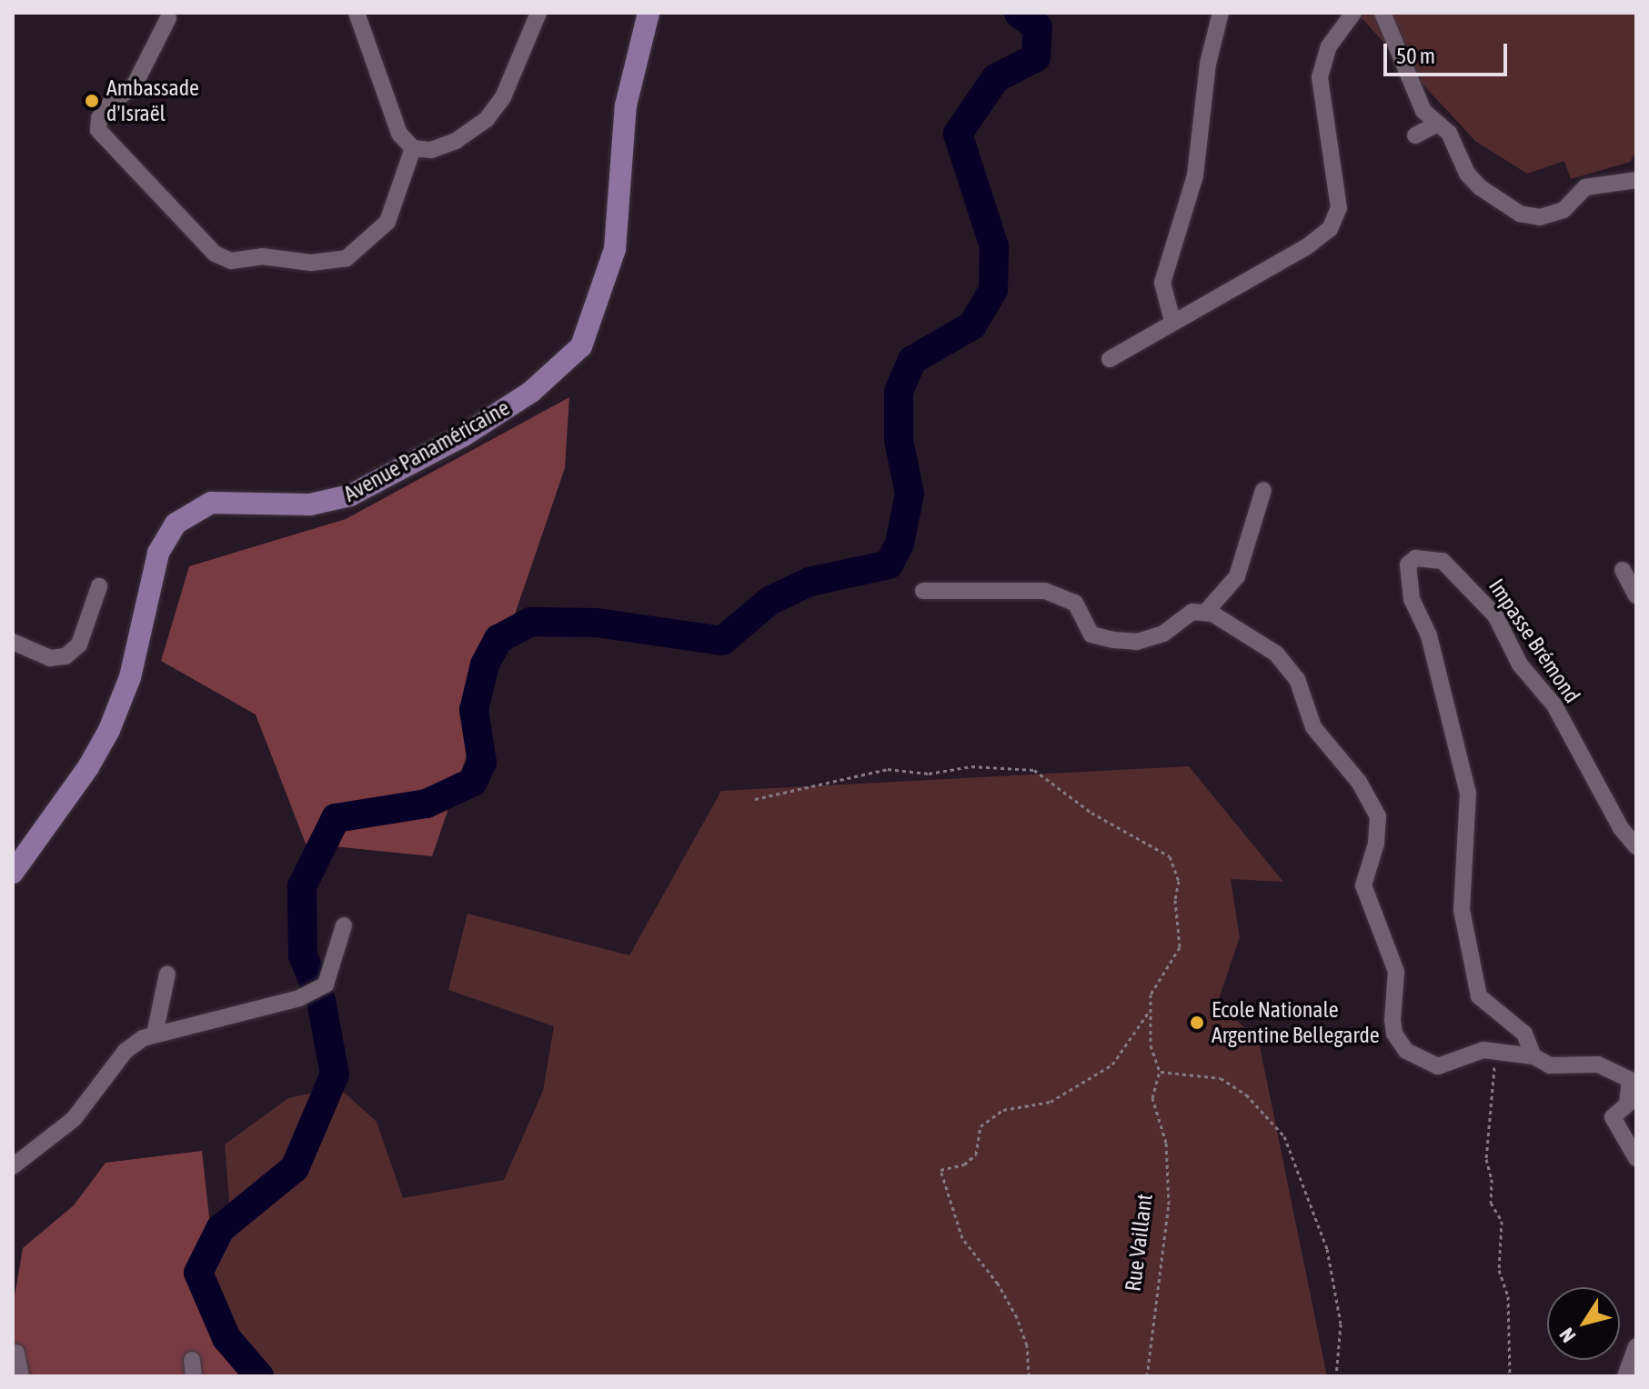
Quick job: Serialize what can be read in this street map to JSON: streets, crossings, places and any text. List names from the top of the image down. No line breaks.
{"streets":{"main road":["Avenue Panaméricaine"],"street":["Impasse Brémond"],"path":["Rue Vaillant"]},"places":["Ambassade d'Israël","Ecole Nationale Argentine Bellegarde"],"scale_bar":"50 m","north":"bottom left"}
